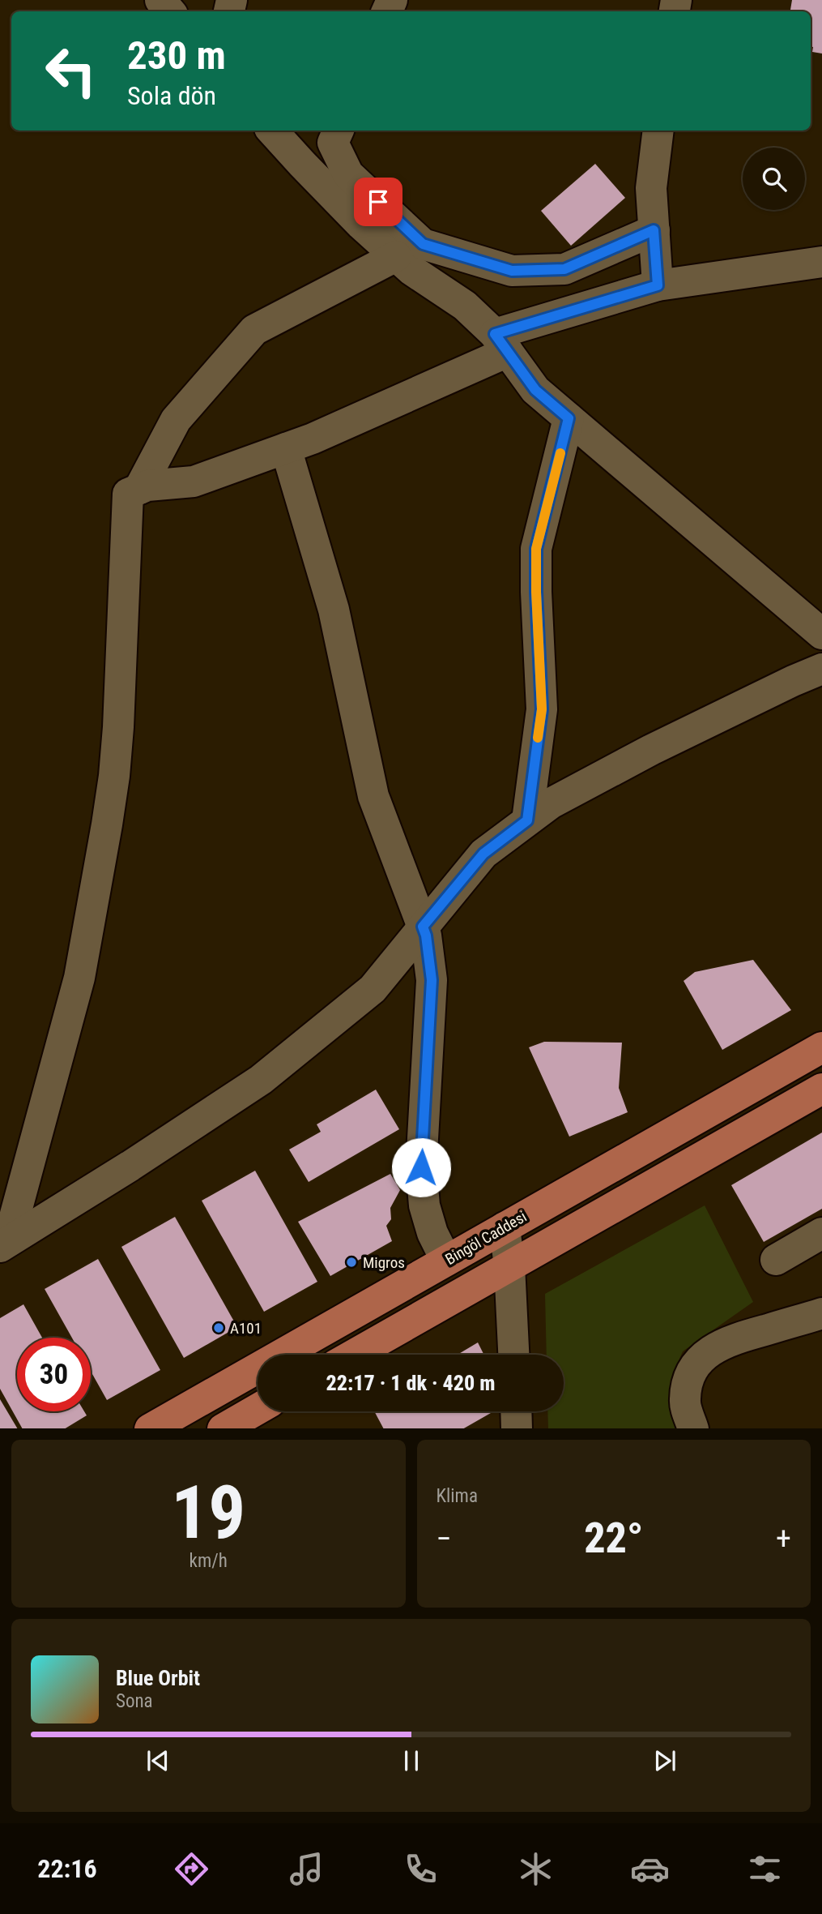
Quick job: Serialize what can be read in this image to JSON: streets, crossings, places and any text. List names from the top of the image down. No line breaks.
{"streets":{"main road":["Bingöl Caddesi"]},"places":["Migros","A101"],"page":{"turn":["230 m","Sola dön"],"limit":"30","trip":"22:17 · 1 dk · 420 m","tile":[["19","km/h"],"Klima"],"heat":["−","22°","+"],"song":["Blue Orbit","Sona"],"tabs":"22:16"}}
